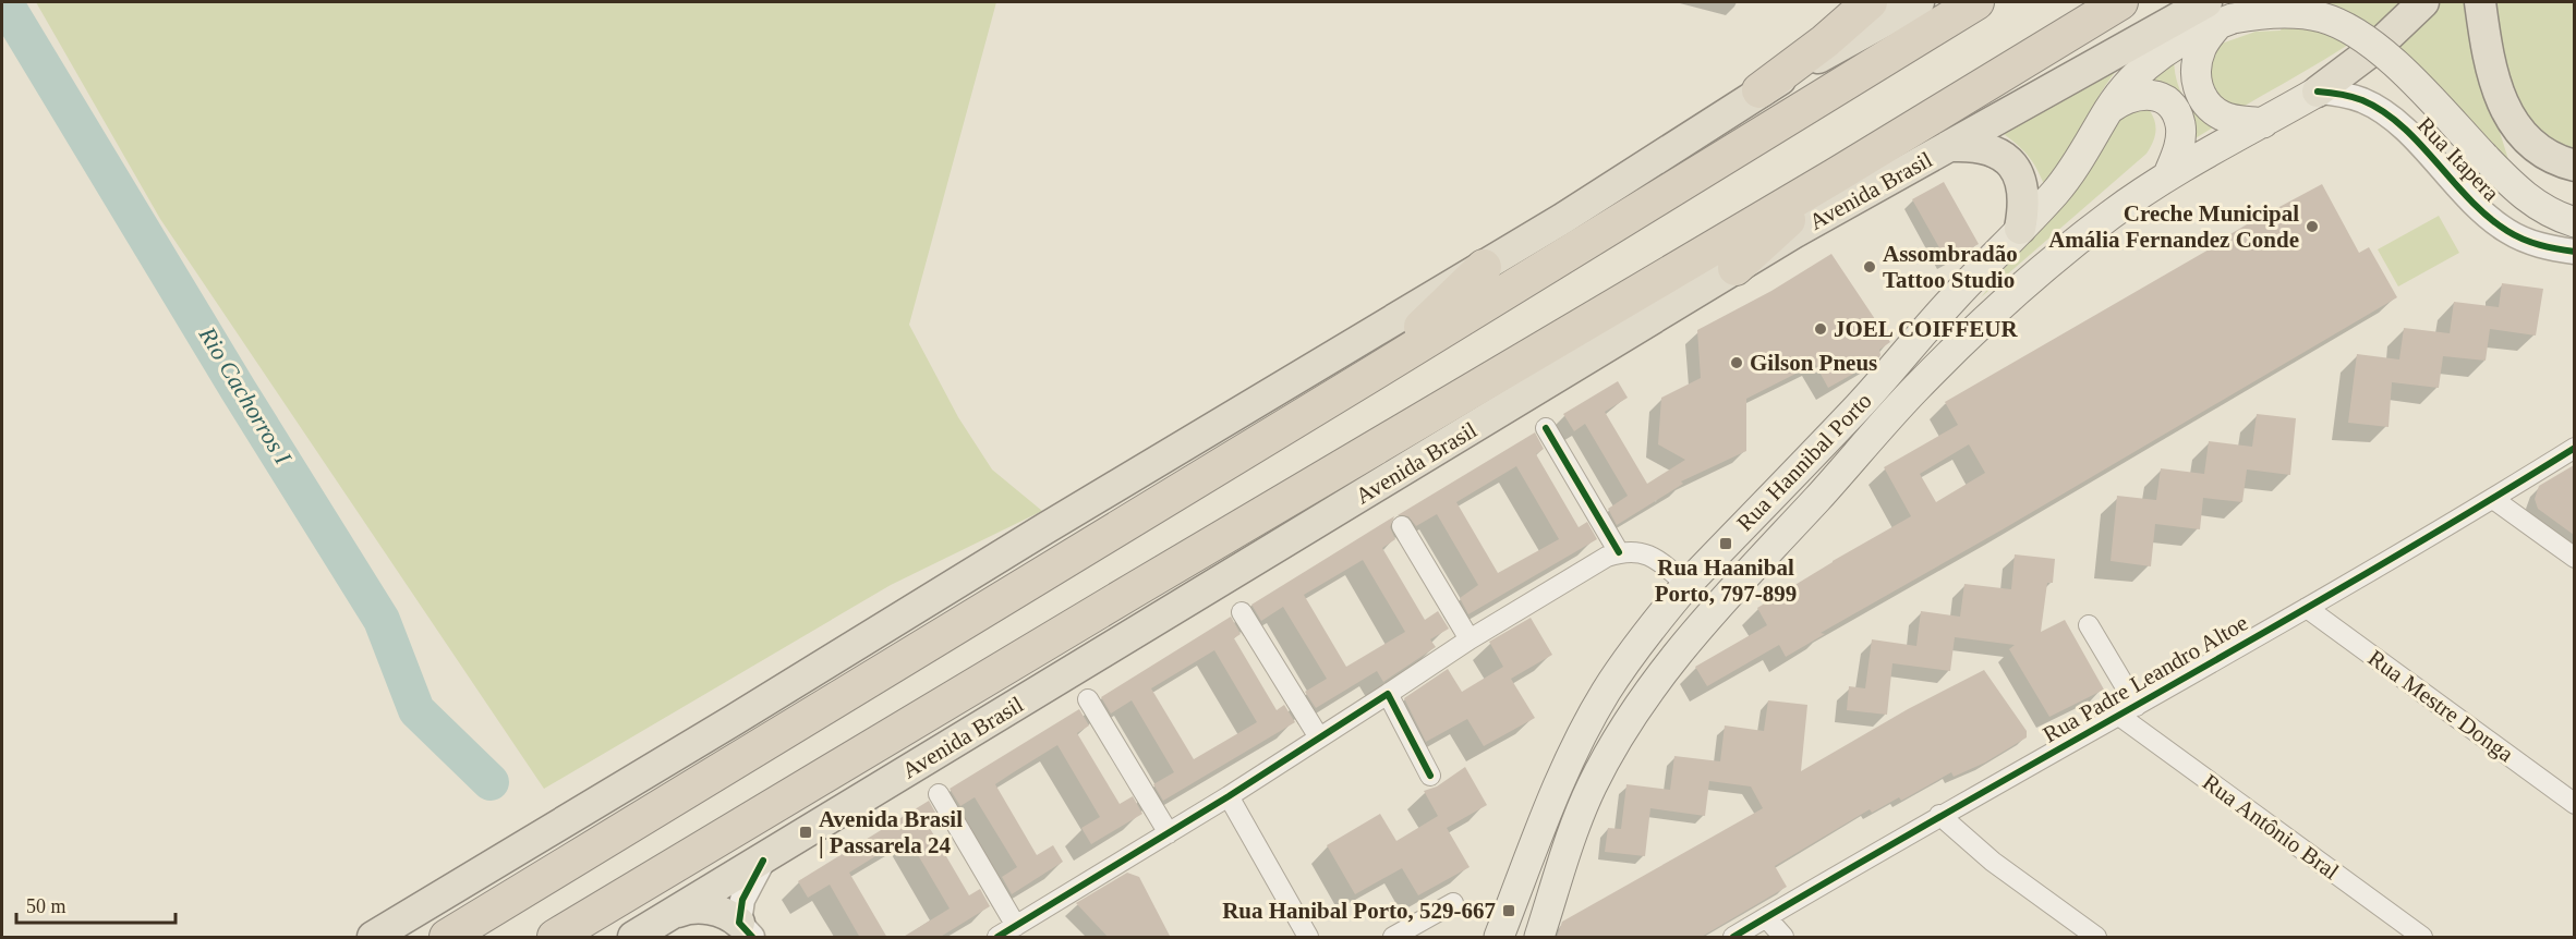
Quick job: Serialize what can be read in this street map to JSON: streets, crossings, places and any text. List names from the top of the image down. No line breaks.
{"streets":{"highway":["Avenida Brasil"],"main road":["Rua Hannibal Porto"],"street":["Rua Itapera","Rua Padre Leandro Altoe","Rua Mestre Donga","Rua Antônio Bral"]},"crossings":[["Rua Itapera","Rua Hannibal Porto"],["Avenida Brasil","Rua Hannibal Porto"],["Rua Padre Leandro Altoe","Rua Mestre Donga"],["Rua Padre Leandro Altoe","Rua Antônio Bral"]],"water":["Rio Cachorros I"],"places":{"other":["Creche Municipal Amália Fernandez Conde","Assombradão Tattoo Studio","JOEL COIFFEUR","Gilson Pneus"],"transit":["Rua Haanibal Porto, 797-899","Avenida Brasil | Passarela 24","Rua Hanibal Porto, 529-667"]},"scale_bar":"50 m"}
